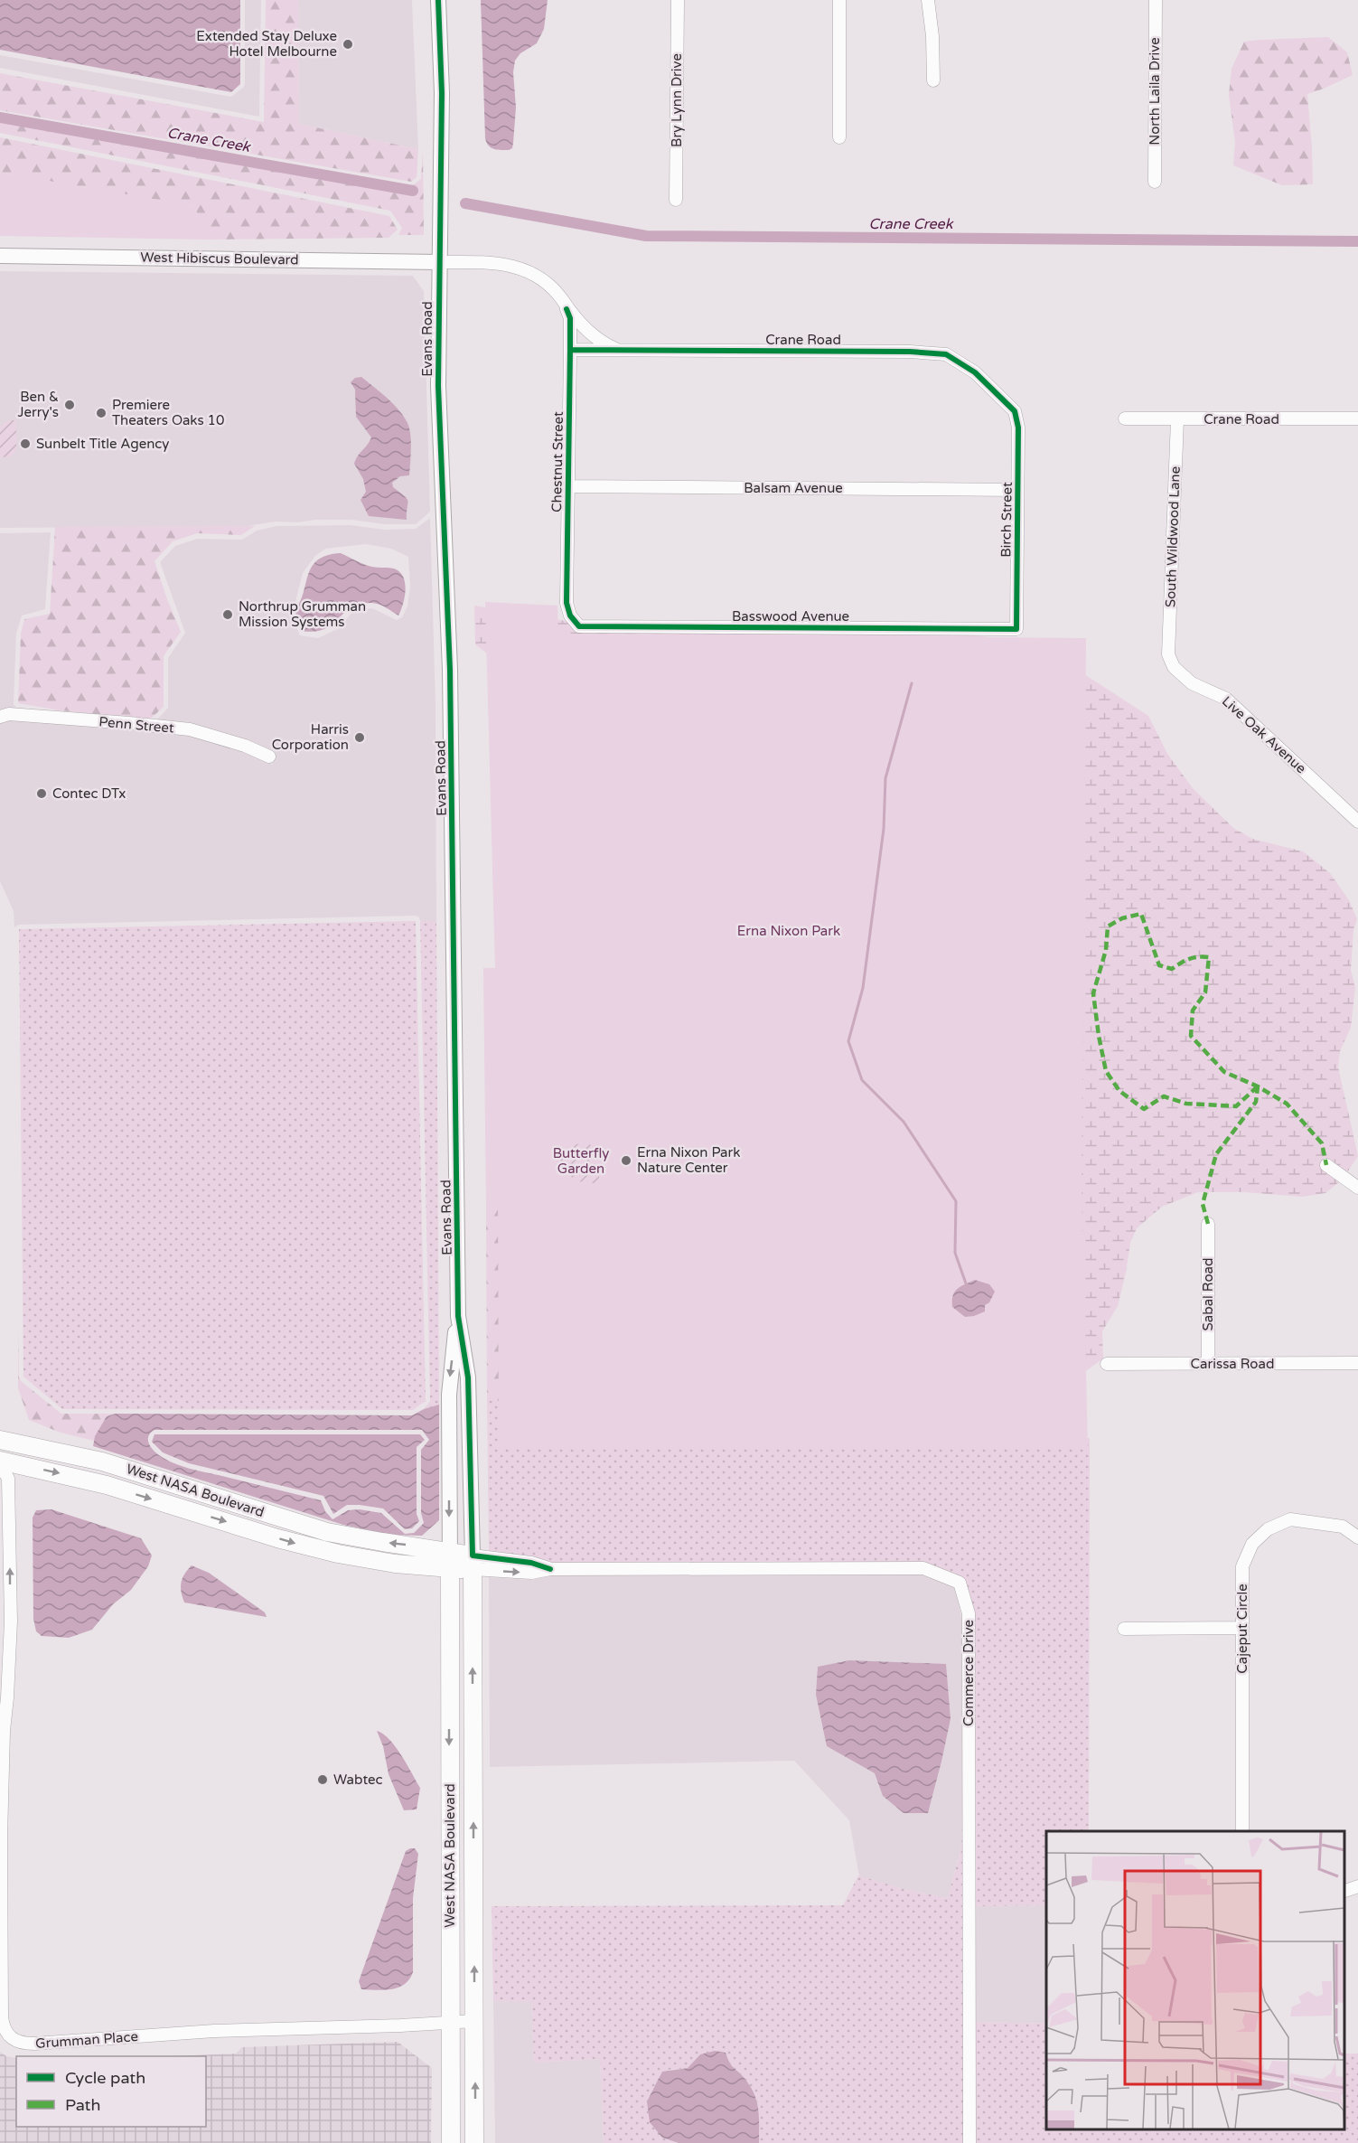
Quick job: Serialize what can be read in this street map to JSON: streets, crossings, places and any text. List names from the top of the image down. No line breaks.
{"streets":{"main road":["West NASA Boulevard"],"street":["North Laila Drive","Bry Lynn Drive","West Hibiscus Boulevard","Evans Road","Crane Road","Chestnut Street","Balsam Avenue","Birch Street","South Wildwood Lane","Basswood Avenue","Penn Street","Live Oak Avenue","Sabal Road","Carissa Road","Cajeput Circle","Commerce Drive","Grumman Place"]},"crossings":[["West Hibiscus Boulevard","Evans Road"],["Evans Road","West NASA Boulevard"],["Evans Road","Commerce Drive"],["Crane Road","Chestnut Street"],["Crane Road","Birch Street"],["Crane Road","South Wildwood Lane"],["Chestnut Street","Balsam Avenue"],["Chestnut Street","Basswood Avenue"],["Balsam Avenue","Birch Street"],["Birch Street","Basswood Avenue"],["South Wildwood Lane","Live Oak Avenue"],["Sabal Road","Carissa Road"],["West NASA Boulevard","Commerce Drive"],["West NASA Boulevard","Grumman Place"]],"water":["Crane Creek"],"parks":["Erna Nixon Park","Butterfly Garden"],"places":["Extended Stay Deluxe Hotel Melbourne","Ben & Jerry's","Premiere Theaters Oaks 10","Sunbelt Title Agency","Northrup Grumman Mission Systems","Harris Corporation","Contec DTx","Erna Nixon Park Nature Center","Wabtec"],"legend":["Cycle path","Path"]}
